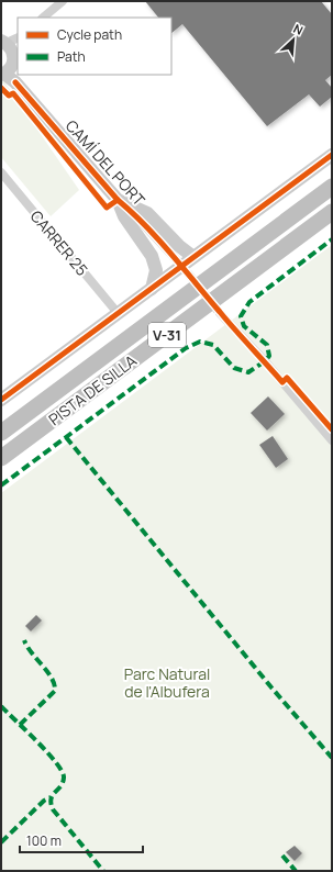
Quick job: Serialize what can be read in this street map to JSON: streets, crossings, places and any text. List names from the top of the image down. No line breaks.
{"streets":{"highway":["V-31","PISTA DE SILLA"],"street":["CAMÍ DEL PORT","CARRER 25"]},"parks":["Parc Natural de l'Albufera"],"legend":["Cycle path","Path"],"scale_bar":"100 m","north":"top right"}
